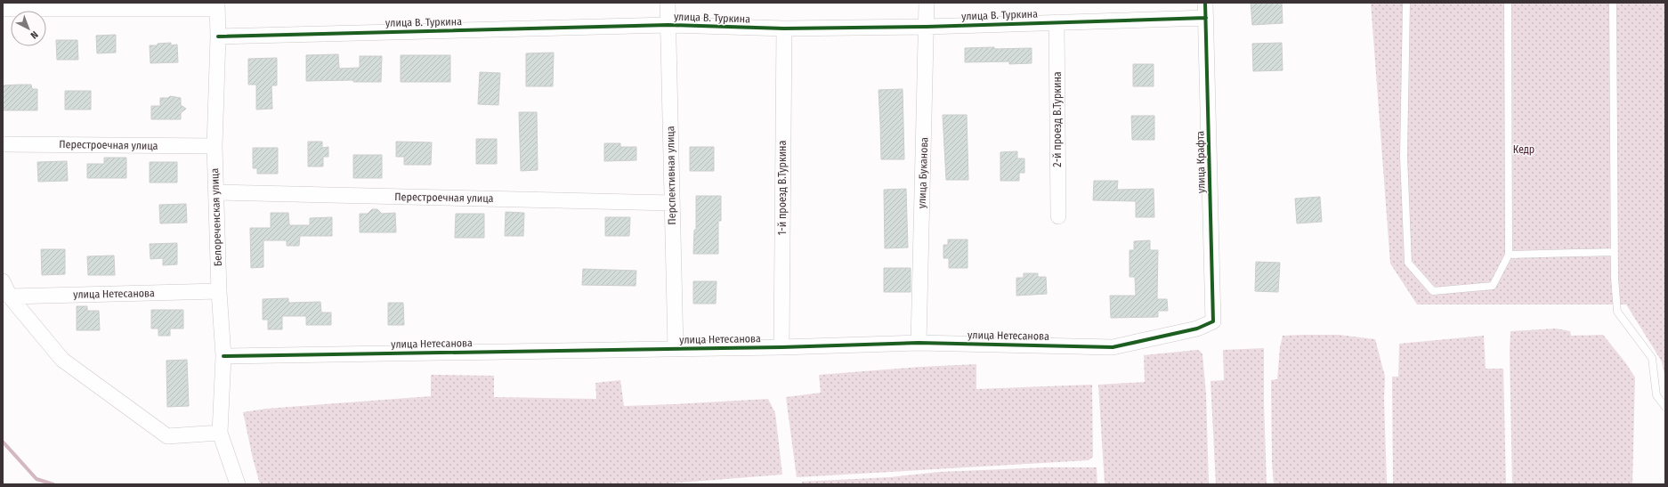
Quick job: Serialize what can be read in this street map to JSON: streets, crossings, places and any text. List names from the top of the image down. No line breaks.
{"streets":{"street":["улица В. Туркина","2-й проезд В.Туркина","Перестроечная улица","улица Крафта","улица Буканова","Перспективная улица","1-й проезд В.Туркина","Белореченская улица","улица Нетесанова"]},"crossings":[["улица В. Туркина","2-й проезд В.Туркина"],["улица В. Туркина","улица Крафта"],["улица В. Туркина","улица Буканова"],["улица В. Туркина","Перспективная улица"],["улица В. Туркина","1-й проезд В.Туркина"],["улица В. Туркина","Белореченская улица"],["Перестроечная улица","Перспективная улица"],["Перестроечная улица","Белореченская улица"],["улица Крафта","улица Нетесанова"],["улица Буканова","улица Нетесанова"],["Перспективная улица","улица Нетесанова"],["1-й проезд В.Туркина","улица Нетесанова"],["Белореченская улица","улица Нетесанова"]],"parks":["Кедр"],"north":"bottom right"}
